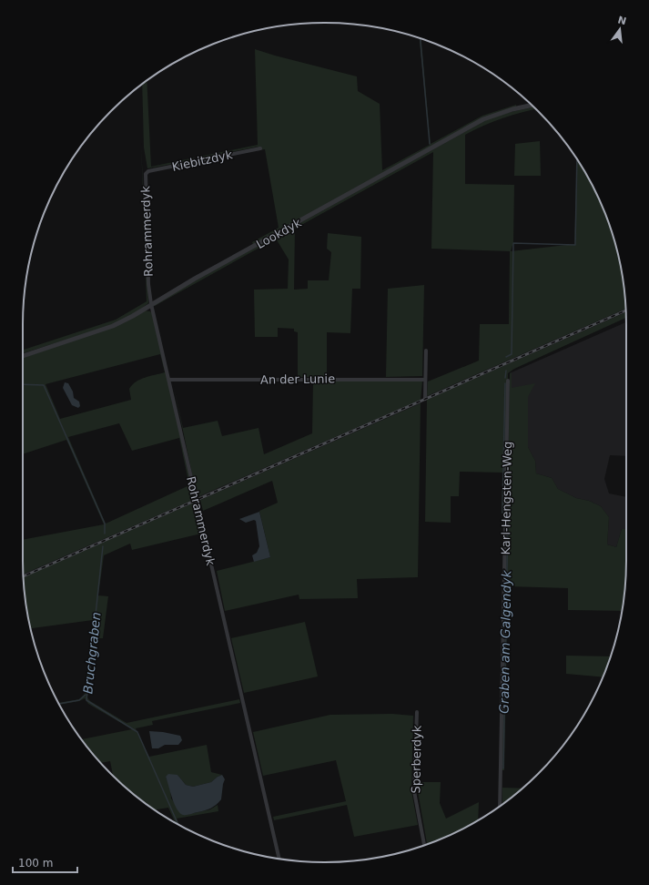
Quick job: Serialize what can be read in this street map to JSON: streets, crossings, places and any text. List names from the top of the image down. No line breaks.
{"streets":{"street":["Kiebitzdyk","Rohrammerdyk","Lookdyk","An der Lunie","Karl-Hengsten-Weg","Sperberdyk"]},"crossings":[["Kiebitzdyk","Rohrammerdyk"],["Rohrammerdyk","Lookdyk"],["Rohrammerdyk","An der Lunie"]],"water":["Graben am Galgendyk","Bruchgraben"],"scale_bar":"100 m","north":"top"}
